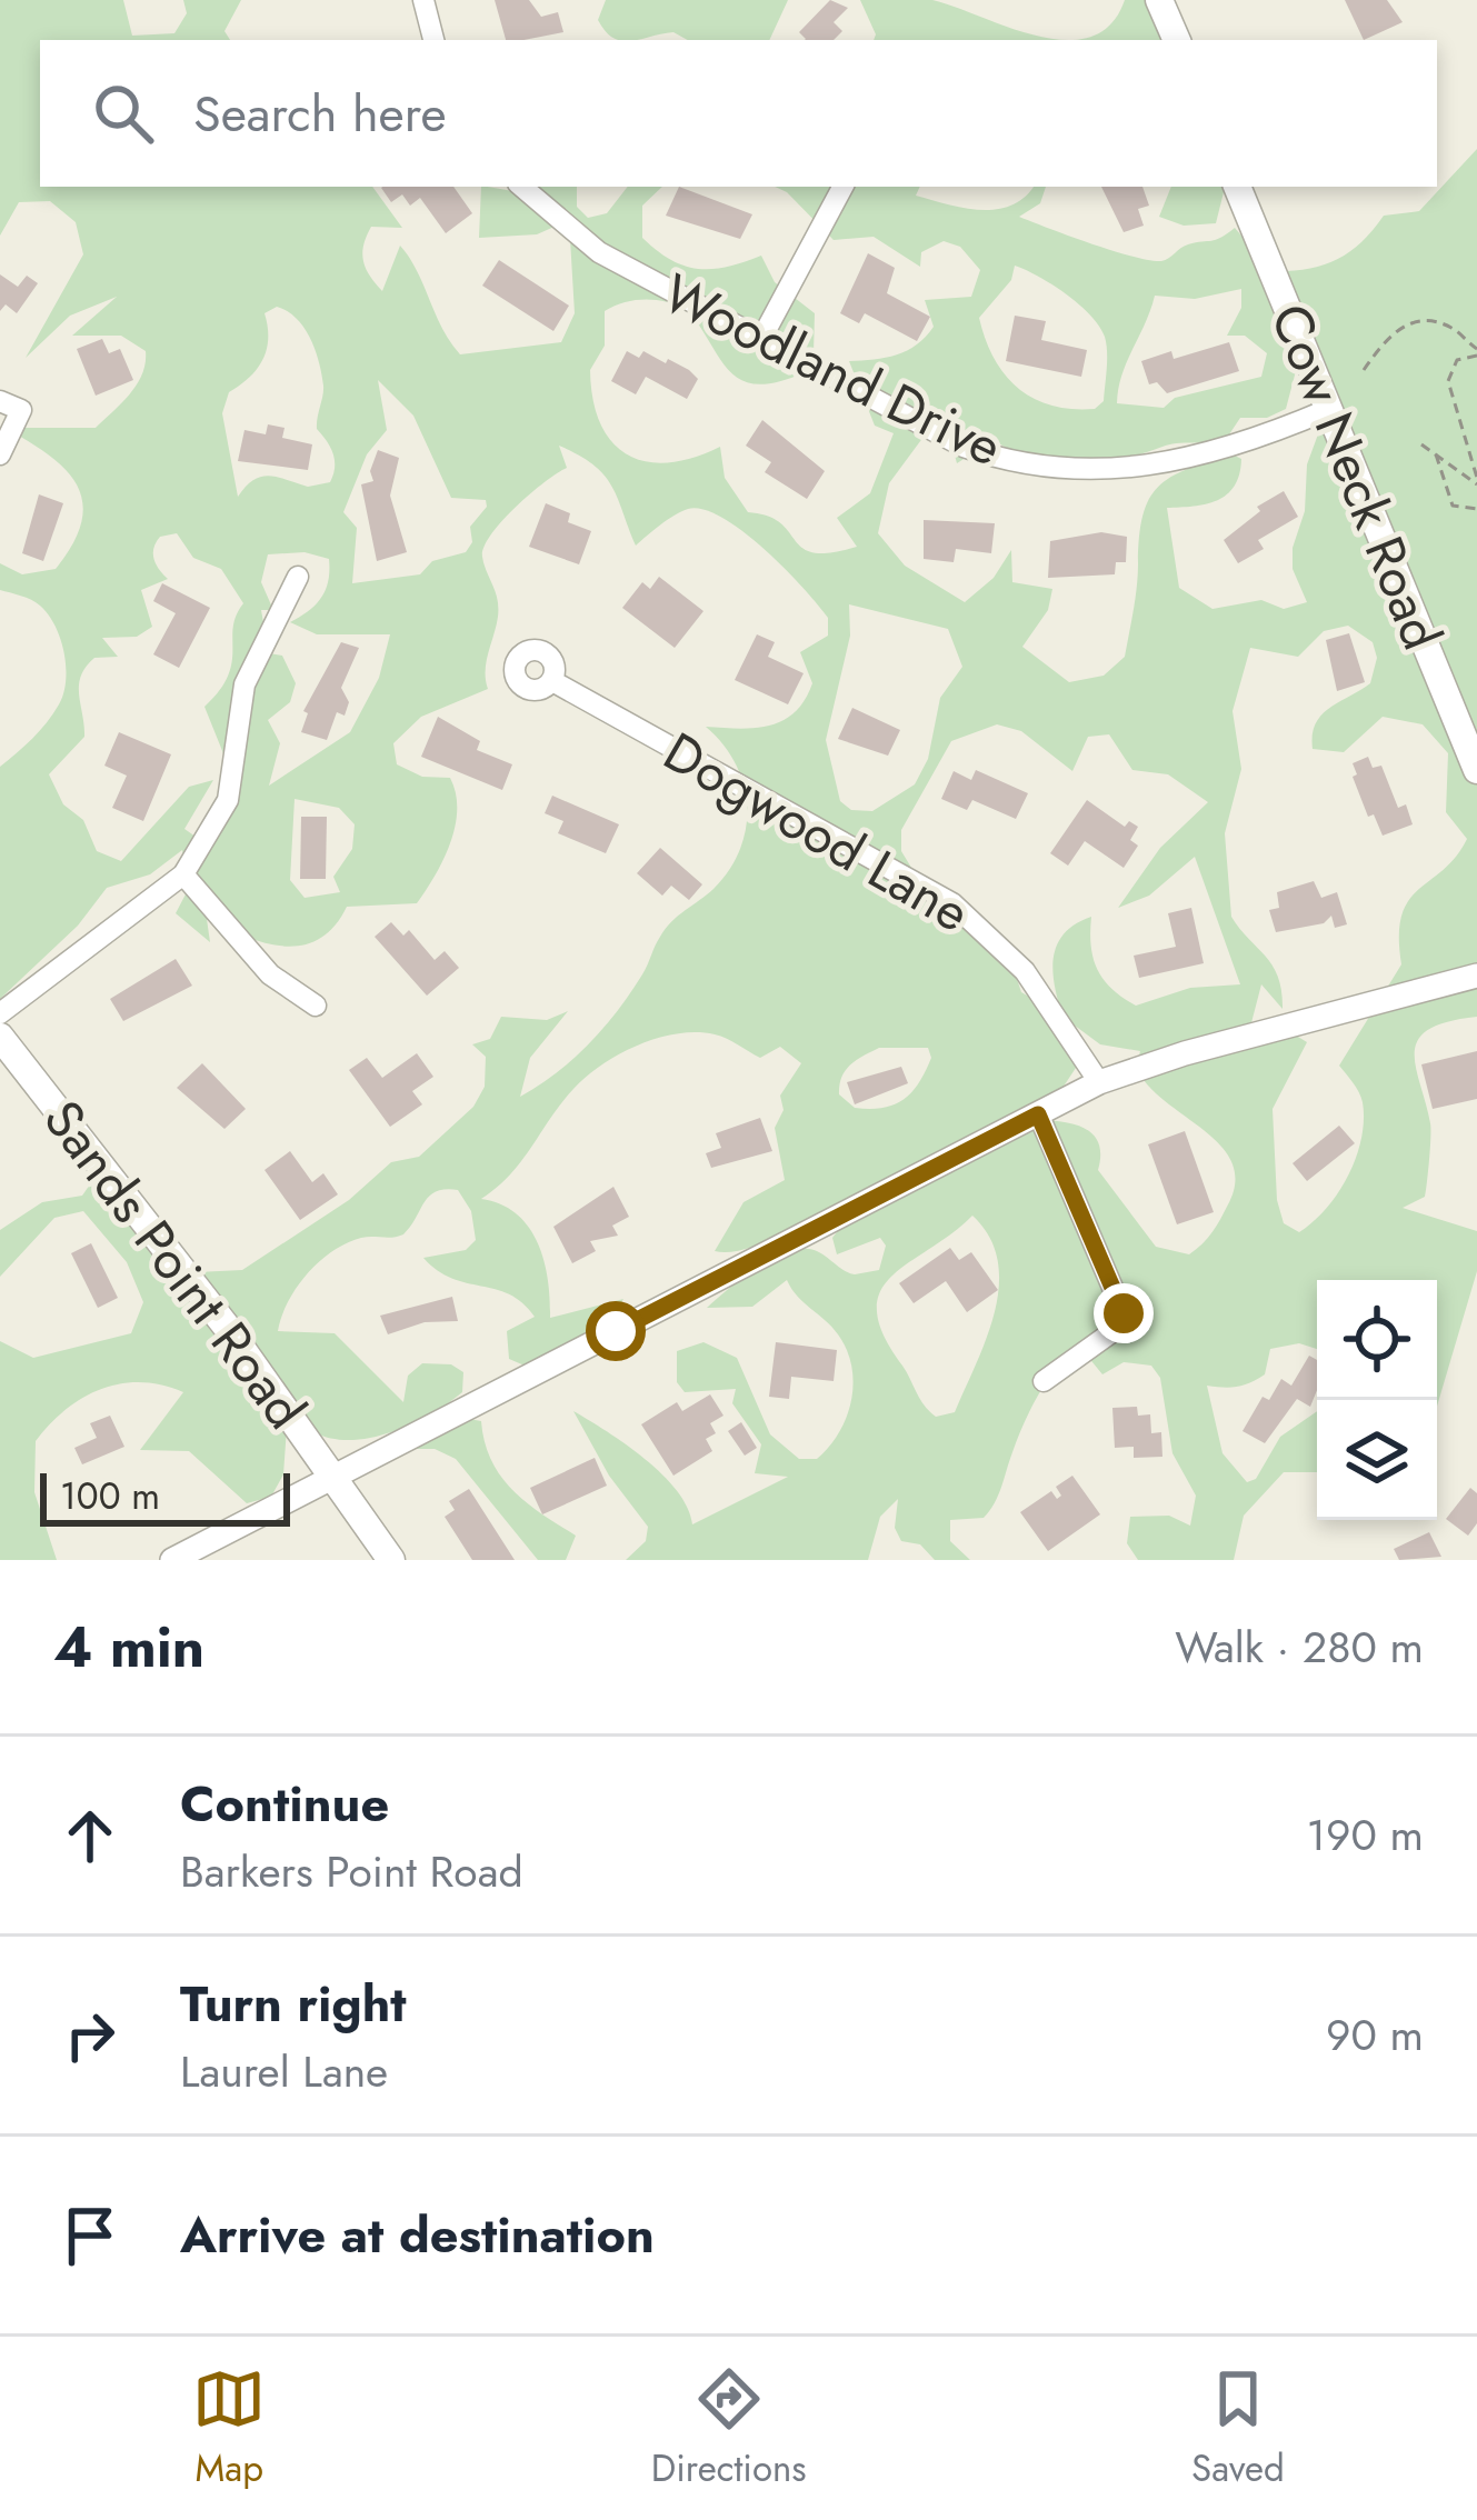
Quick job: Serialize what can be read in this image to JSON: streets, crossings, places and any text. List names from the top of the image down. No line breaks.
{"streets":{"main road":["Cow Neck Road","Sands Point Road"],"street":["Woodland Drive","Dogwood Lane"]},"crossings":[["Woodland Drive","Cow Neck Road"]],"scale_bar":"100 m","page":{"search":"Search here","scale":"100 m","heading":["4 min","Walk · 280 m"],"list":[["Continue","Barkers Point Road","190 m"],["Turn right","Laurel Lane","90 m"],"Arrive at destination"],"nav":["Map","Directions","Saved"]}}
